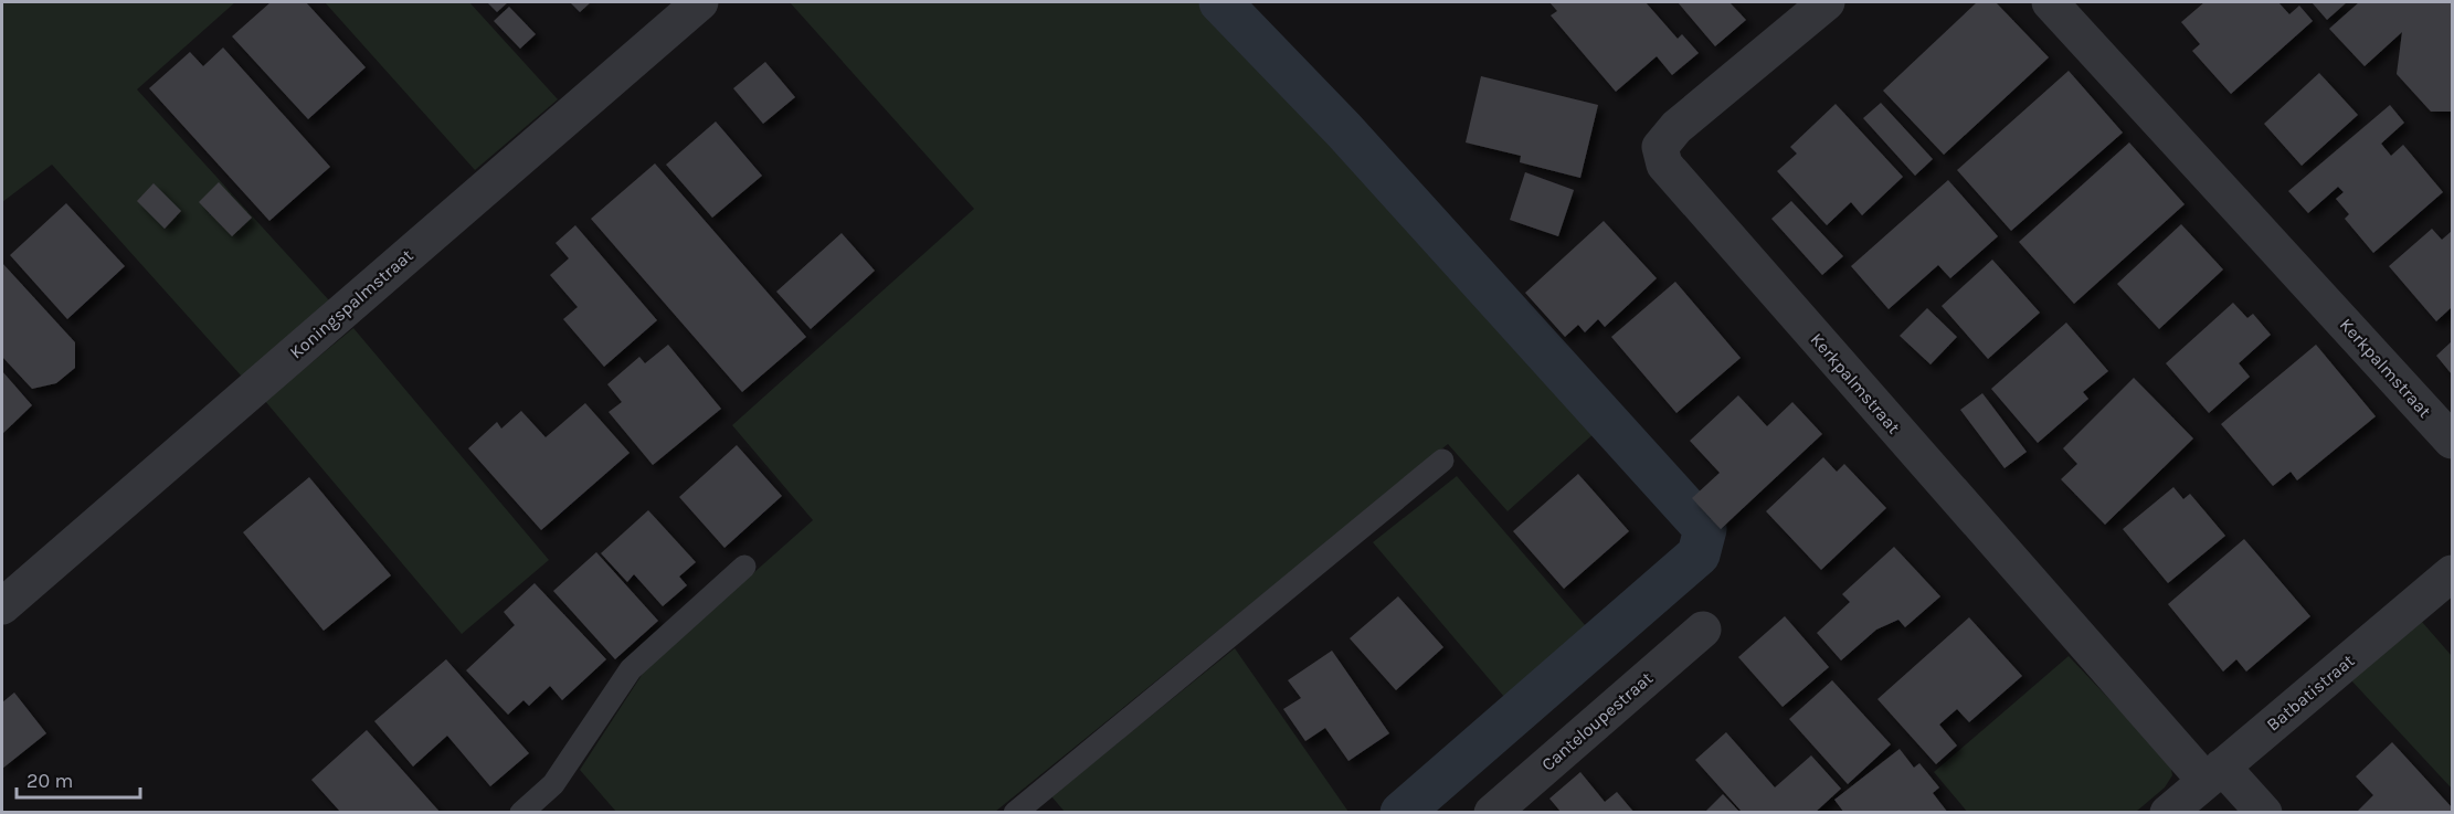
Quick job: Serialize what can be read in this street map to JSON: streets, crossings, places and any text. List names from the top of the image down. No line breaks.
{"streets":{"street":["Koningspalmstraat","Kerkpalmstraat","Batbatistraat","Canteloupestraat"]},"crossings":[["Kerkpalmstraat","Batbatistraat"]],"scale_bar":"20 m"}
